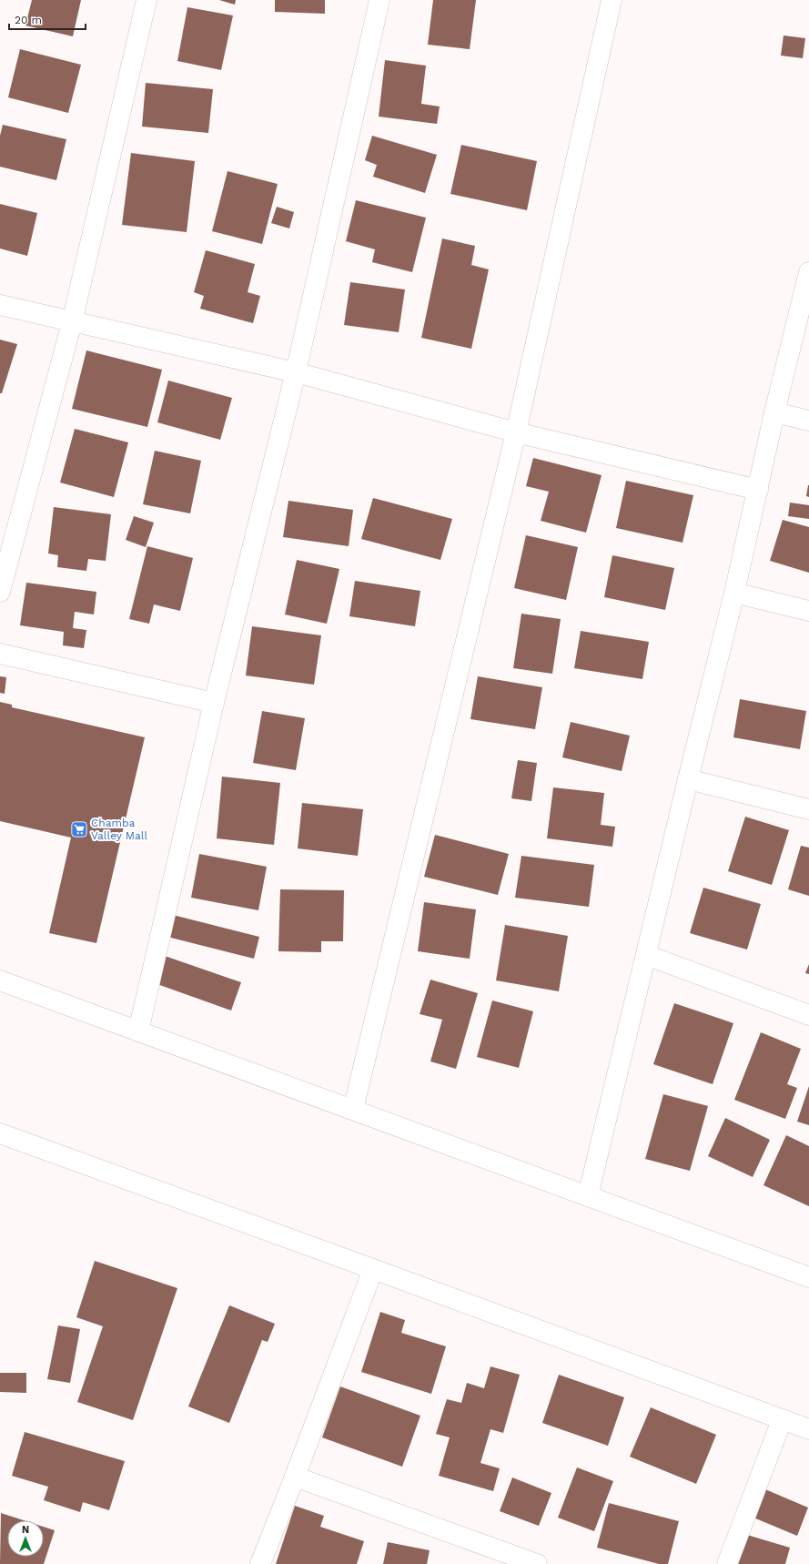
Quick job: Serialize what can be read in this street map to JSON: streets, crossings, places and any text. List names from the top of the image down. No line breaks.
{"places":{"supermarket":["Chamba Valley Mall"]},"scale_bar":"20 m","north":"top"}
